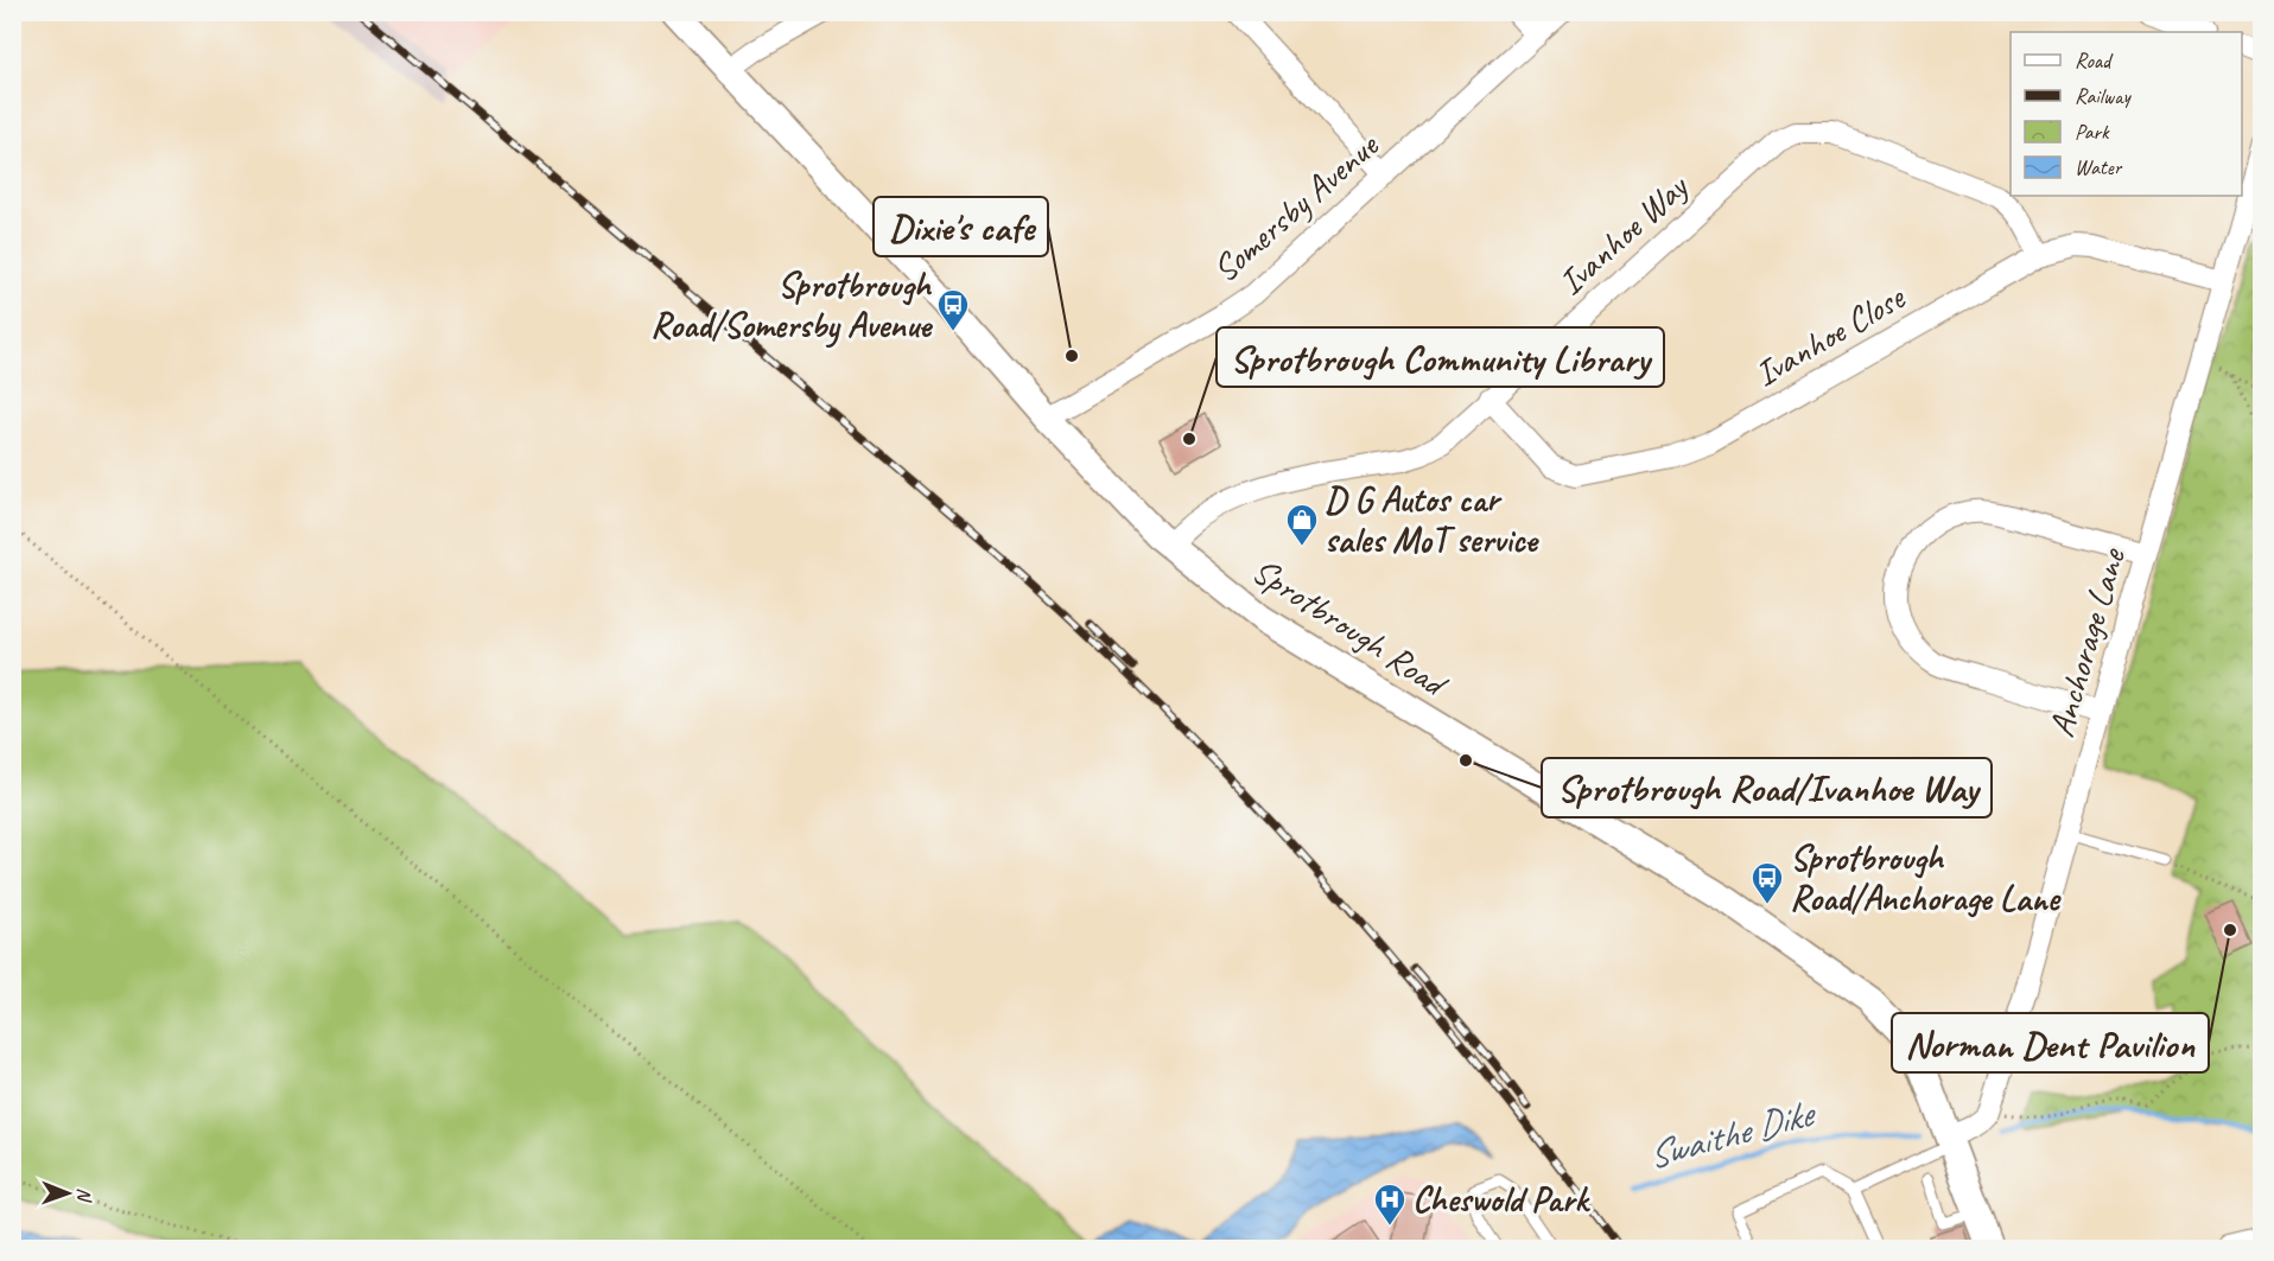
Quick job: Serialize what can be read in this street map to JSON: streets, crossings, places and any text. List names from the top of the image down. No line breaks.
{"streets":{"street":["Somersby Avenue","Ivanhoe Way","Ivanhoe Close","Sprotbrough Road","Anchorage Lane"]},"crossings":[["Somersby Avenue","Sprotbrough Road"],["Ivanhoe Way","Ivanhoe Close"],["Ivanhoe Way","Sprotbrough Road"],["Ivanhoe Close","Anchorage Lane"]],"water":["Swaithe Dike"],"places":{"bus stop":["Sprotbrough Road/Somersby Avenue","Sprotbrough Road/Anchorage Lane"],"other":["Dixie's cafe","Sprotbrough Community Library","Sprotbrough Road/Ivanhoe Way","Norman Dent Pavilion"],"shop":["D G Autos car sales MoT service"],"hospital":["Cheswold Park"]},"legend":["Road","Railway","Park","Water"],"north":"right"}
